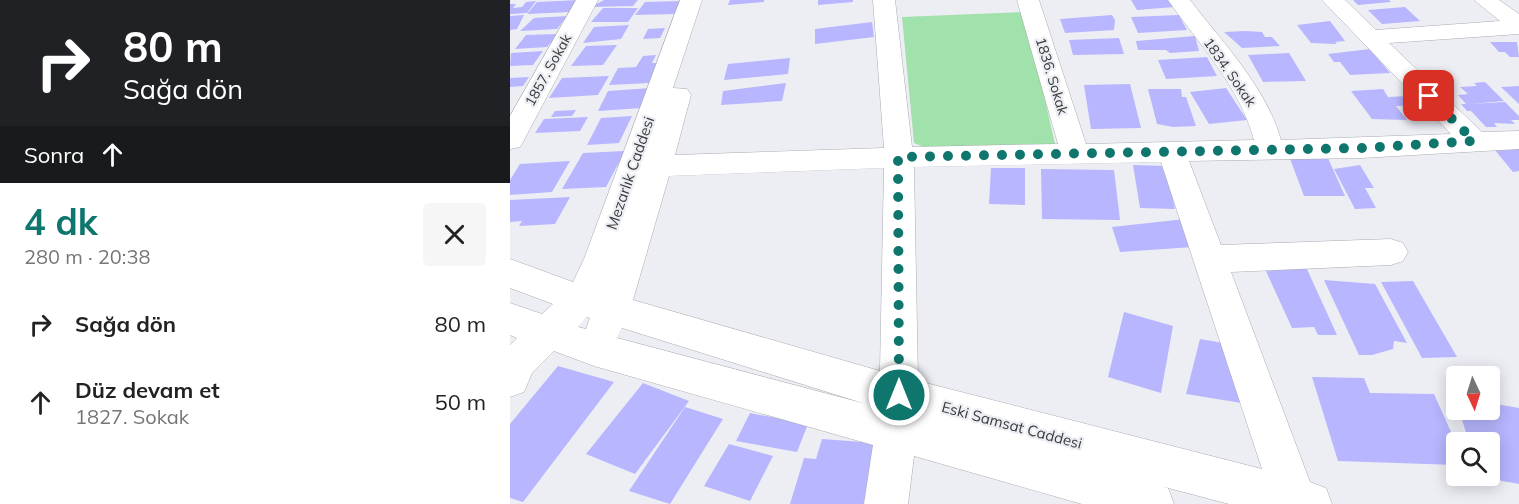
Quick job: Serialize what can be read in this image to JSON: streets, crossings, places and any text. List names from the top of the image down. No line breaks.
{"streets":{"street":["1857. Sokak","1834. Sokak","1836. Sokak","Mezarlık Caddesi","Eski Samsat Caddesi"]},"crossings":[["Mezarlık Caddesi","Eski Samsat Caddesi"]],"north":"bottom","page":{"turn":["80 m","Sağa dön"],"then":"Sonra","heading":["4 dk","280 m · 20:38"],"list":[{"name":"Sağa dön","value":"80 m"},{"name":"Düz devam et","note":"1827. Sokak","value":"50 m"}]}}
